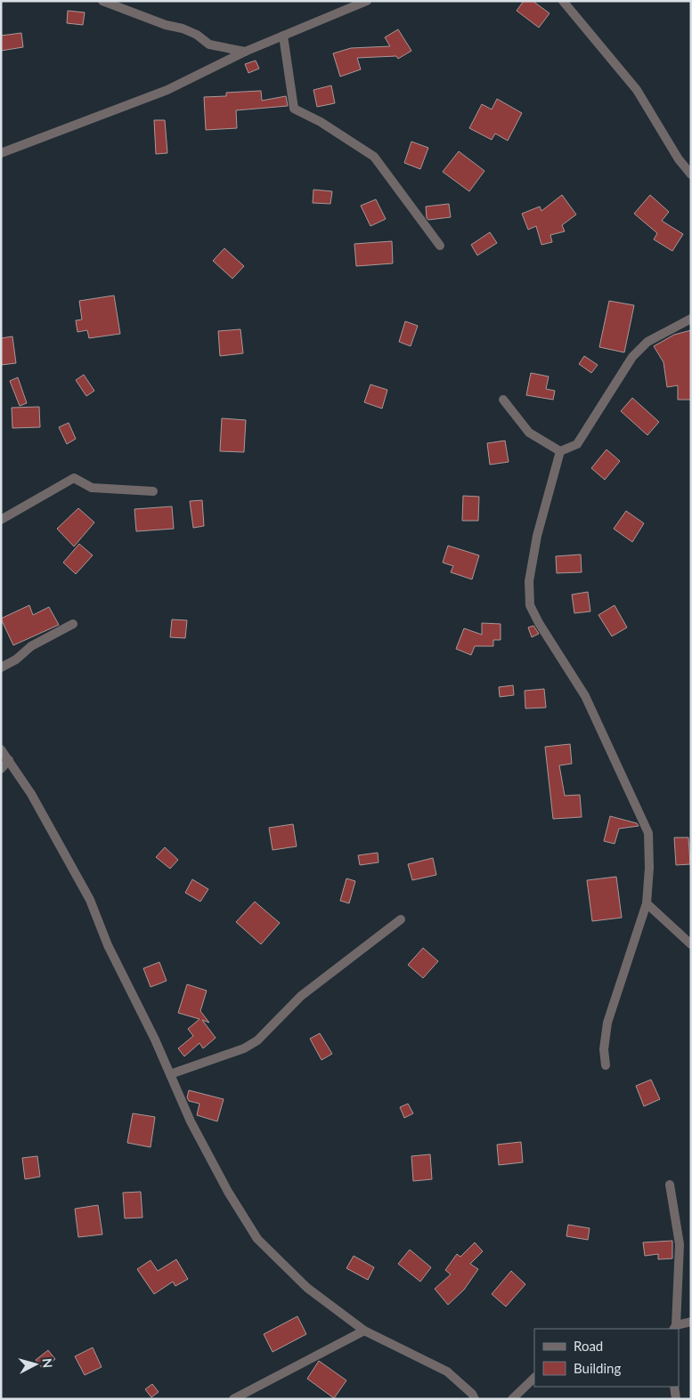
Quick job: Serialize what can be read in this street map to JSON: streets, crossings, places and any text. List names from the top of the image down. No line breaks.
{"legend":["Road","Building"],"north":"right"}
